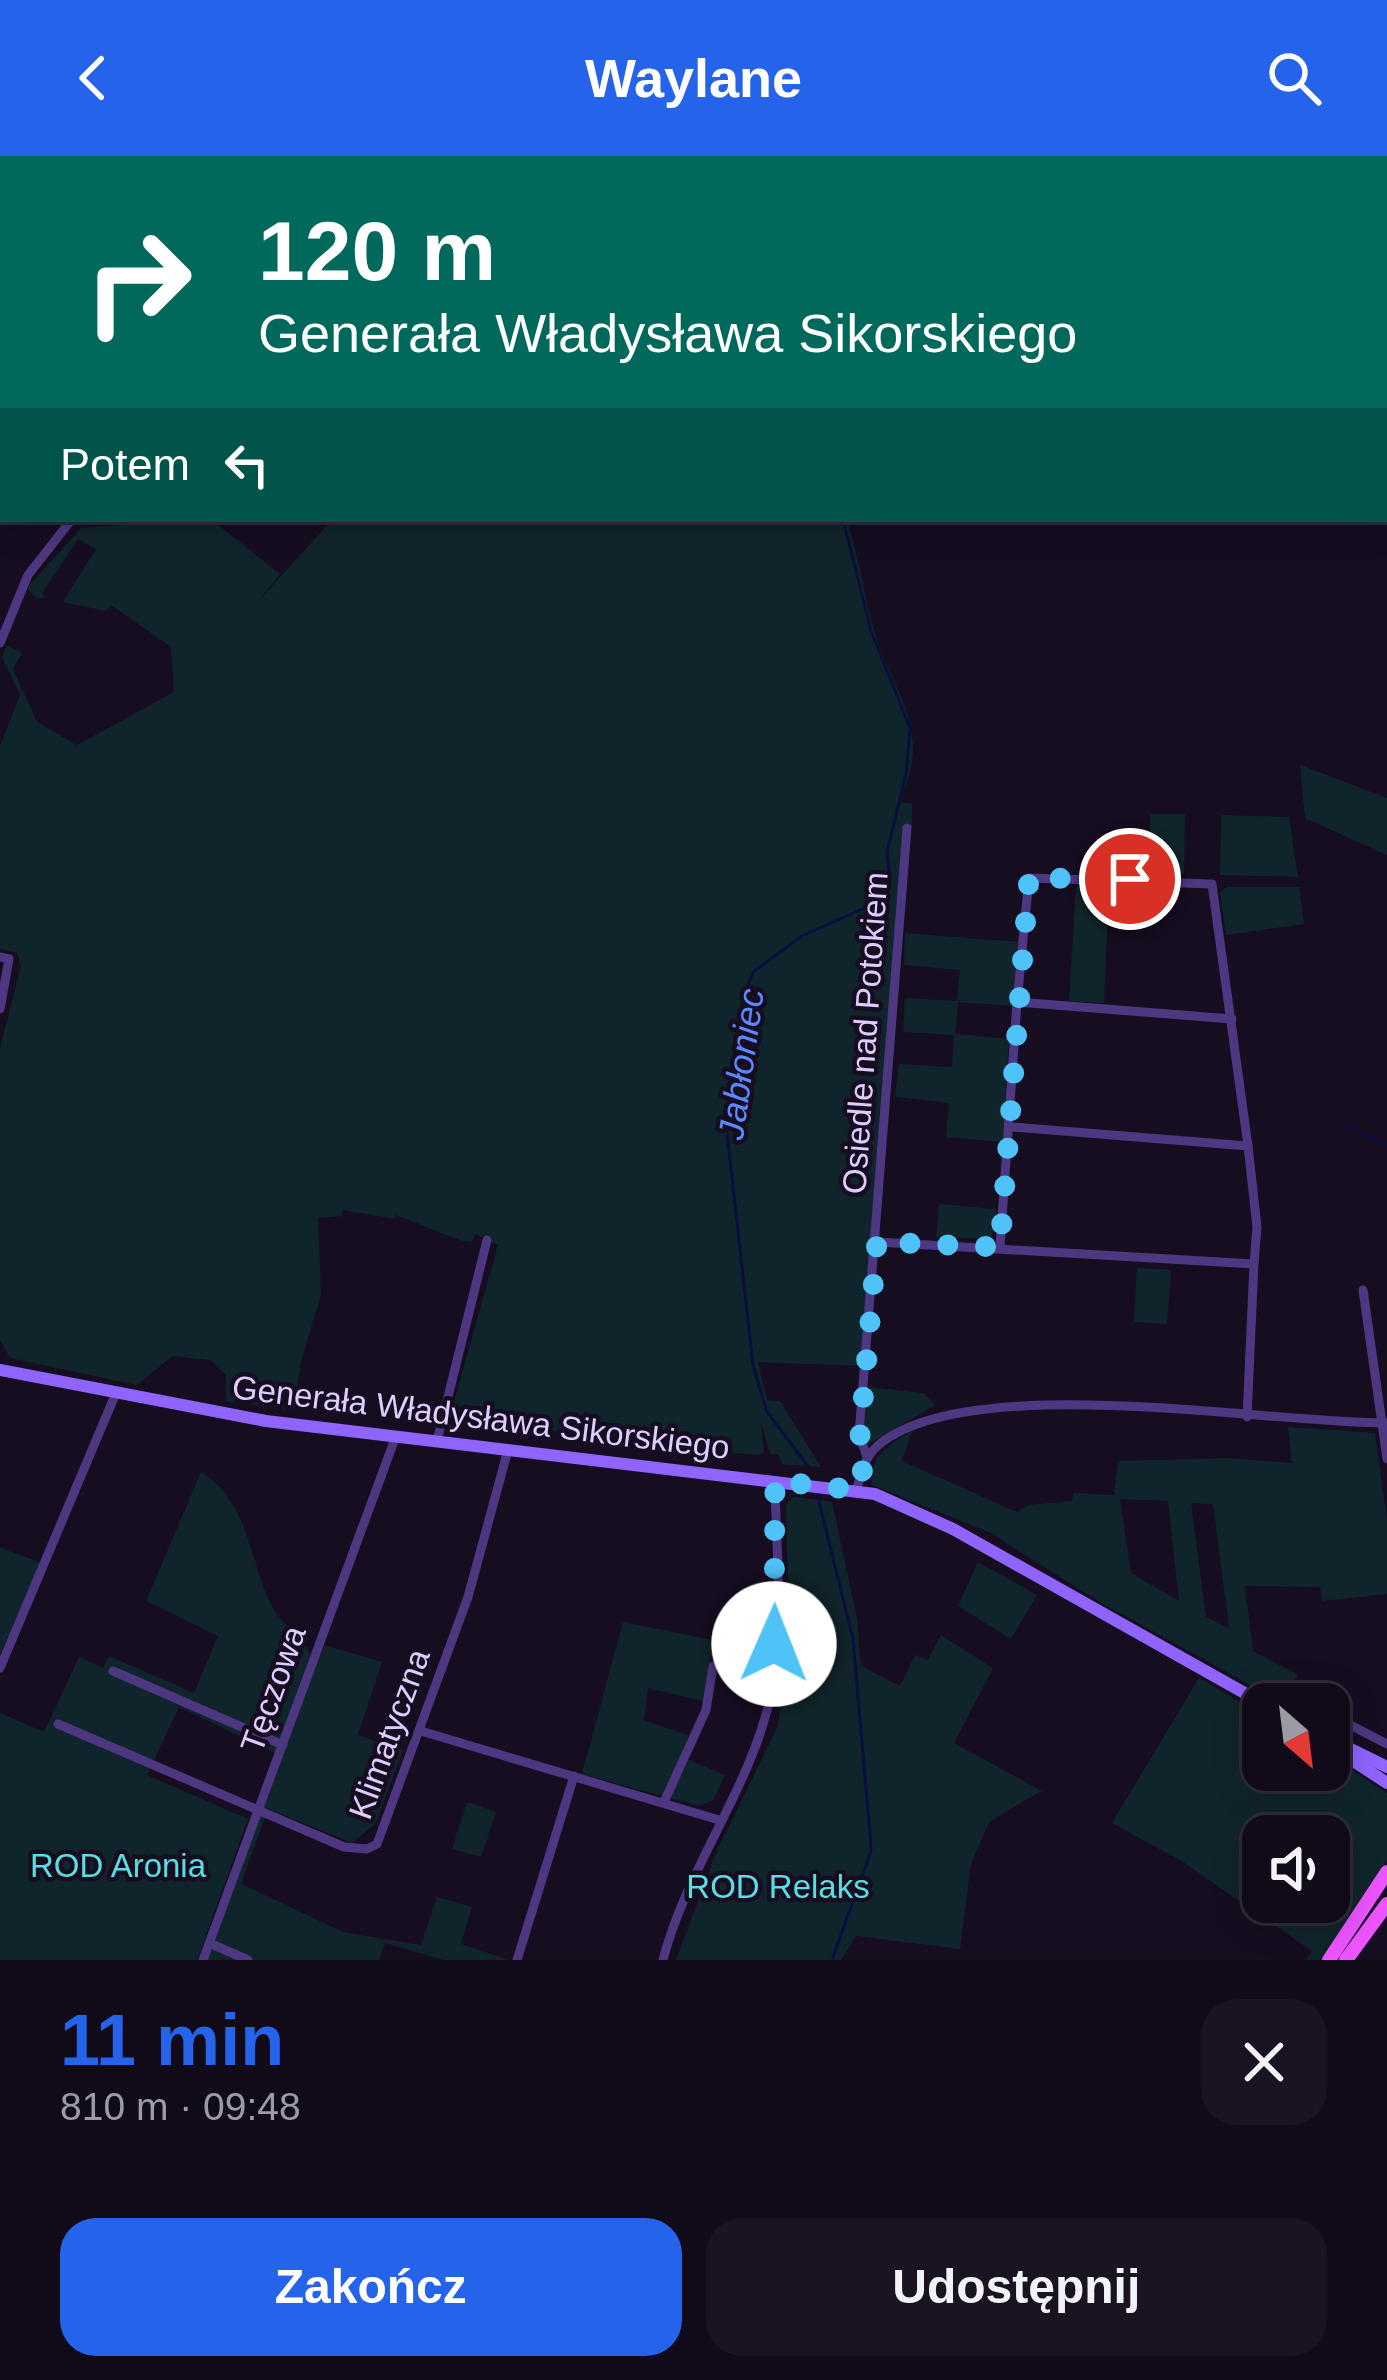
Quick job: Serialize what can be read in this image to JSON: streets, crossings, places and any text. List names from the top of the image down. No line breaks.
{"streets":{"street":["Osiedle nad Potokiem","Generała Władysława Sikorskiego","Tęczowa","Klimatyczna"]},"crossings":[["Generała Władysława Sikorskiego","Tęczowa"],["Generała Władysława Sikorskiego","Klimatyczna"],["Tęczowa","Klimatyczna"]],"water":["Jabłoniec"],"parks":["ROD Aronia","ROD Relaks"],"north":"bottom right","page":{"header":"Waylane","turn":["120 m","Generała Władysława Sikorskiego"],"then":"Potem","heading":["11 min","810 m · 09:48"],"buttons":["Zakończ","Udostępnij"]}}
